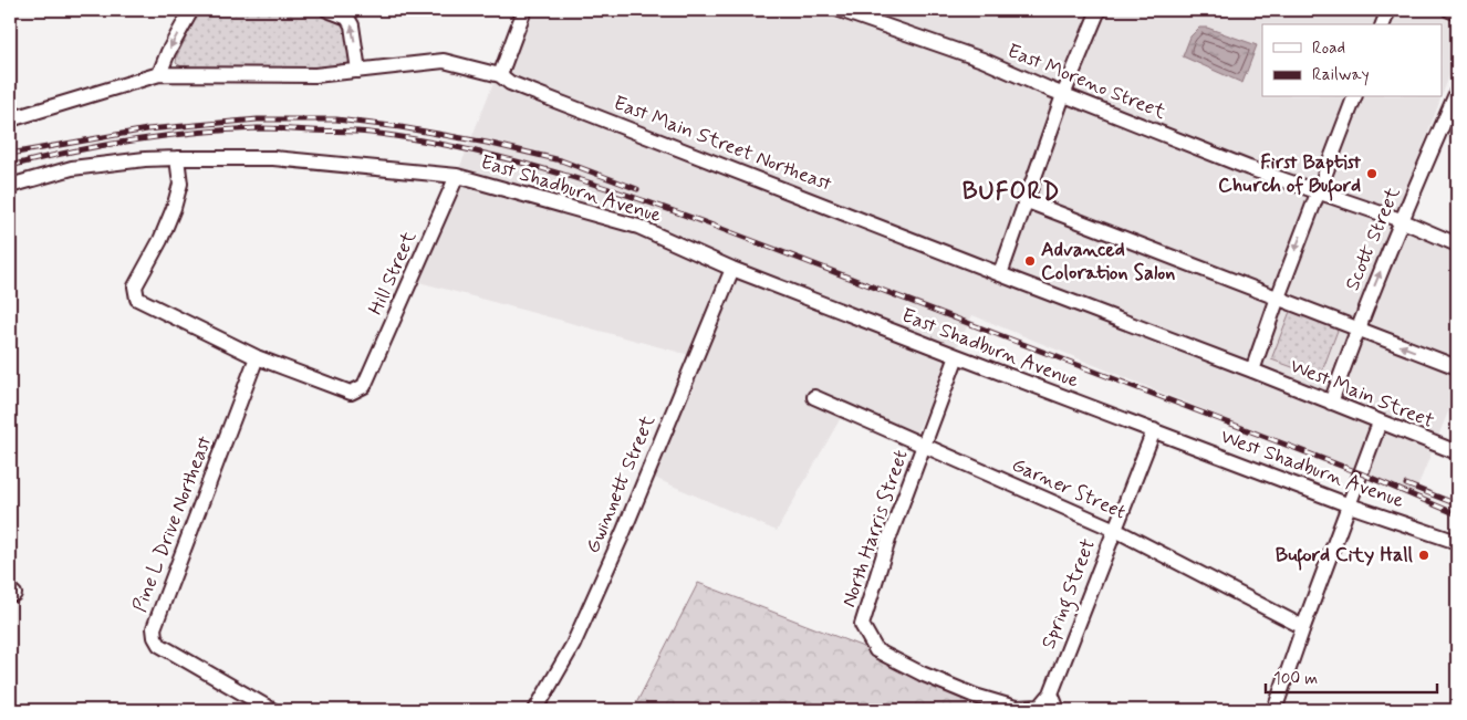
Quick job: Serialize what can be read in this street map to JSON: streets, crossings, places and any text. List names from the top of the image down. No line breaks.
{"streets":{"street":["East Moreno Street","East Main Street Northeast","East Shadburn Avenue","Scott Street","Hill Street","West Main Street","West Shadburn Avenue","Gwinnett Street","Garner Street","Pine L Drive Northeast","North Harris Street","Spring Street"]},"crossings":[["East Moreno Street","Scott Street"],["East Main Street Northeast","West Main Street"],["East Shadburn Avenue","Hill Street"],["East Shadburn Avenue","West Shadburn Avenue"],["East Shadburn Avenue","Gwinnett Street"],["East Shadburn Avenue","North Harris Street"],["East Shadburn Avenue","Spring Street"],["Scott Street","West Main Street"],["Hill Street","Pine L Drive Northeast"],["West Shadburn Avenue","Spring Street"],["Garner Street","North Harris Street"],["Garner Street","Spring Street"],["North Harris Street","Spring Street"]],"districts":["BUFORD"],"places":["First Baptist Church of Buford","Advanced Coloration Salon","Buford City Hall"],"legend":["Road","Railway"],"scale_bar":"100 m"}
